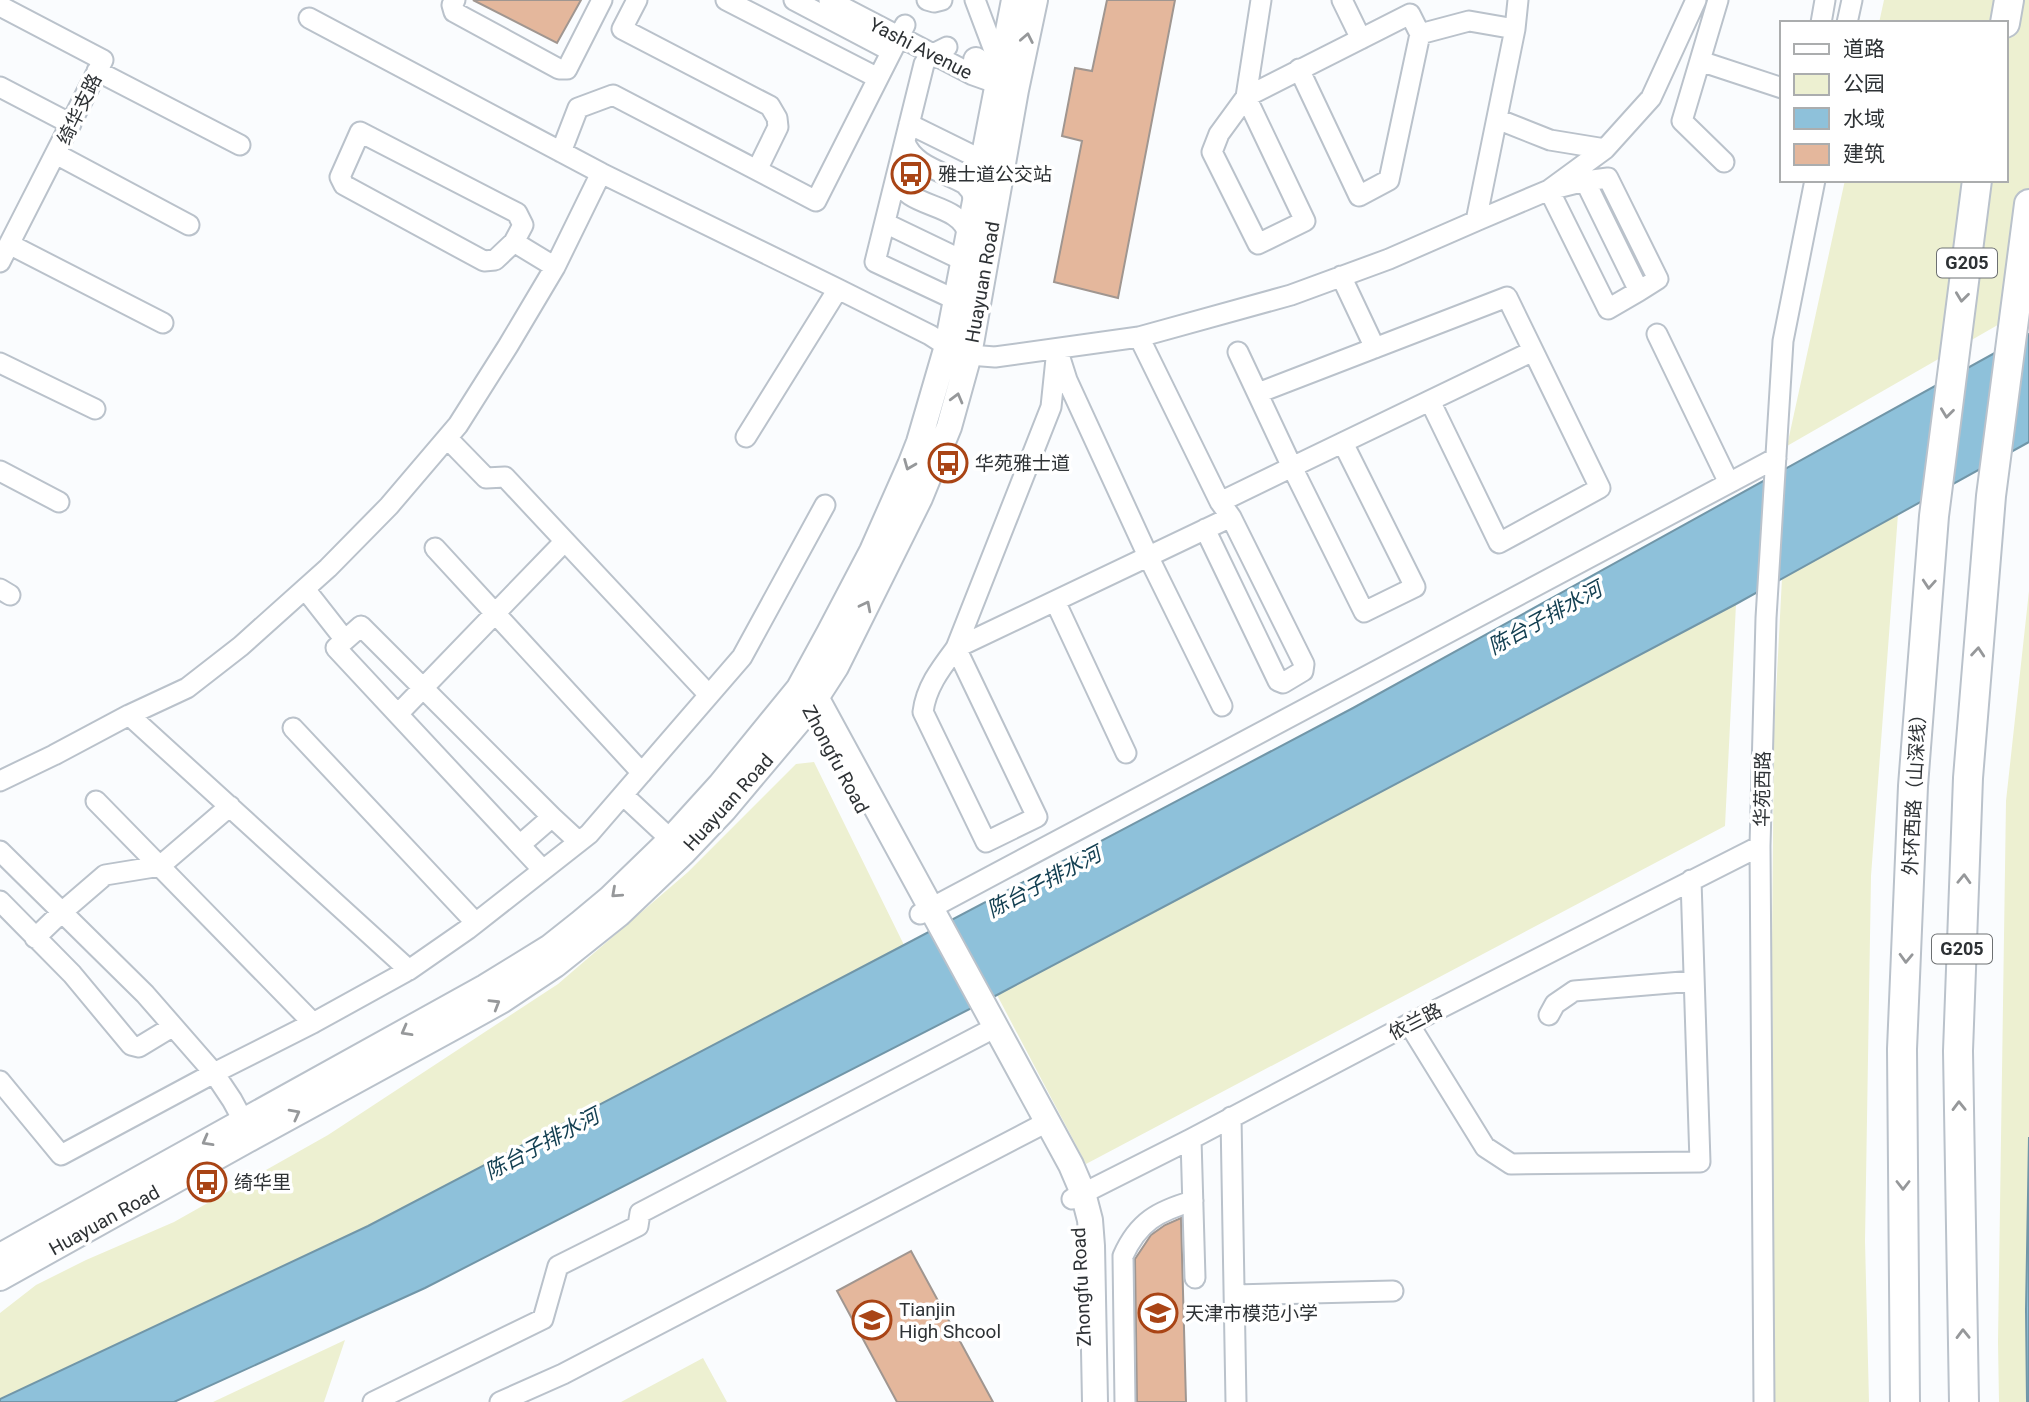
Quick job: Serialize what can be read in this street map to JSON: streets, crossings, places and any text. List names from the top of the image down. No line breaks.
{"streets":{"highway":["G205","外环西路（山深线）"],"main road":["Huayuan Road","Zhongfu Road"],"street":["Yashi Avenue","绮华支路","华苑西路","依兰路"]},"crossings":[["Huayuan Road","Zhongfu Road"],["Zhongfu Road","依兰路"],["华苑西路","依兰路"]],"water":["陈台子排水河"],"places":{"bus stop":["雅士道公交站","华苑雅士道","绮华里"],"school or university":["天津市模范小学","Tianjin High Shcool"]},"legend":["道路","公园","水域","建筑"]}
